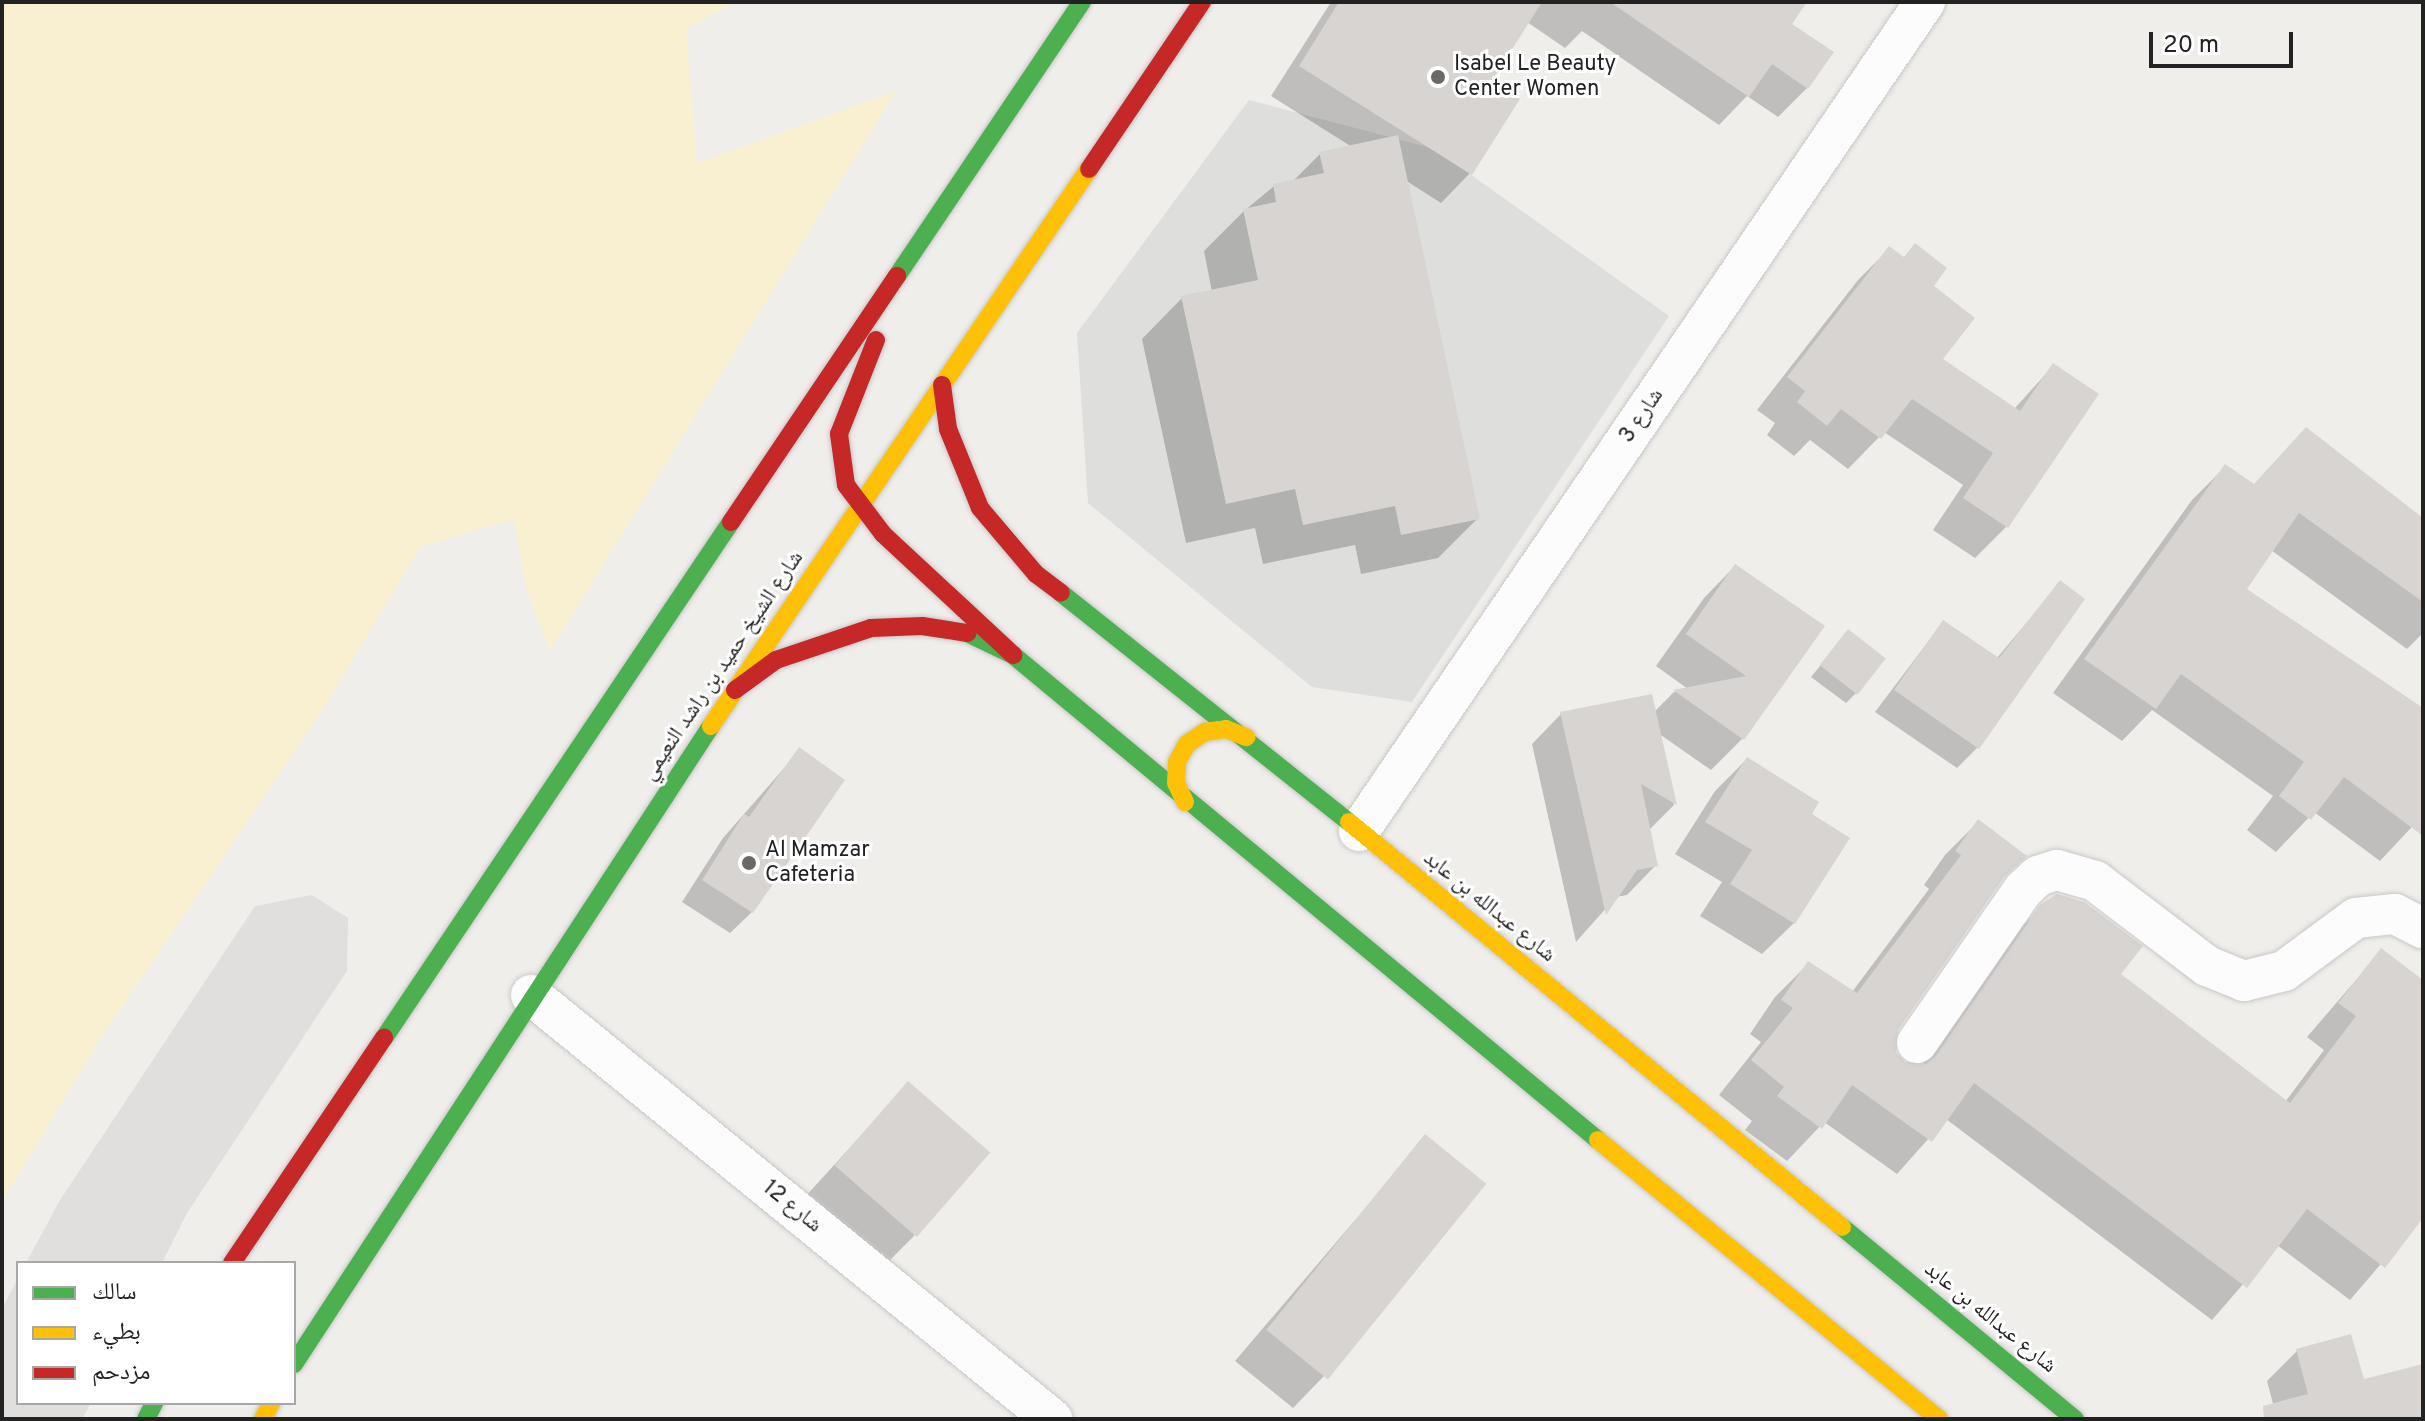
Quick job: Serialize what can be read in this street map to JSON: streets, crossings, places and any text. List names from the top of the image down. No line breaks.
{"streets":{"main road":["شارع الشيخ حميد بن راشد النعيمي","شارع عبدالله بن عابد"],"street":["شارع 3","شارع 12"]},"crossings":[["شارع 3","شارع عبدالله بن عابد"],["شارع الشيخ حميد بن راشد النعيمي","شارع عبدالله بن عابد"],["شارع الشيخ حميد بن راشد النعيمي","شارع 12"]],"places":["Isabel Le Beauty Center Women","Al Mamzar Cafeteria"],"legend":["سالك","بطيء","مزدحم"],"scale_bar":"20 m"}
